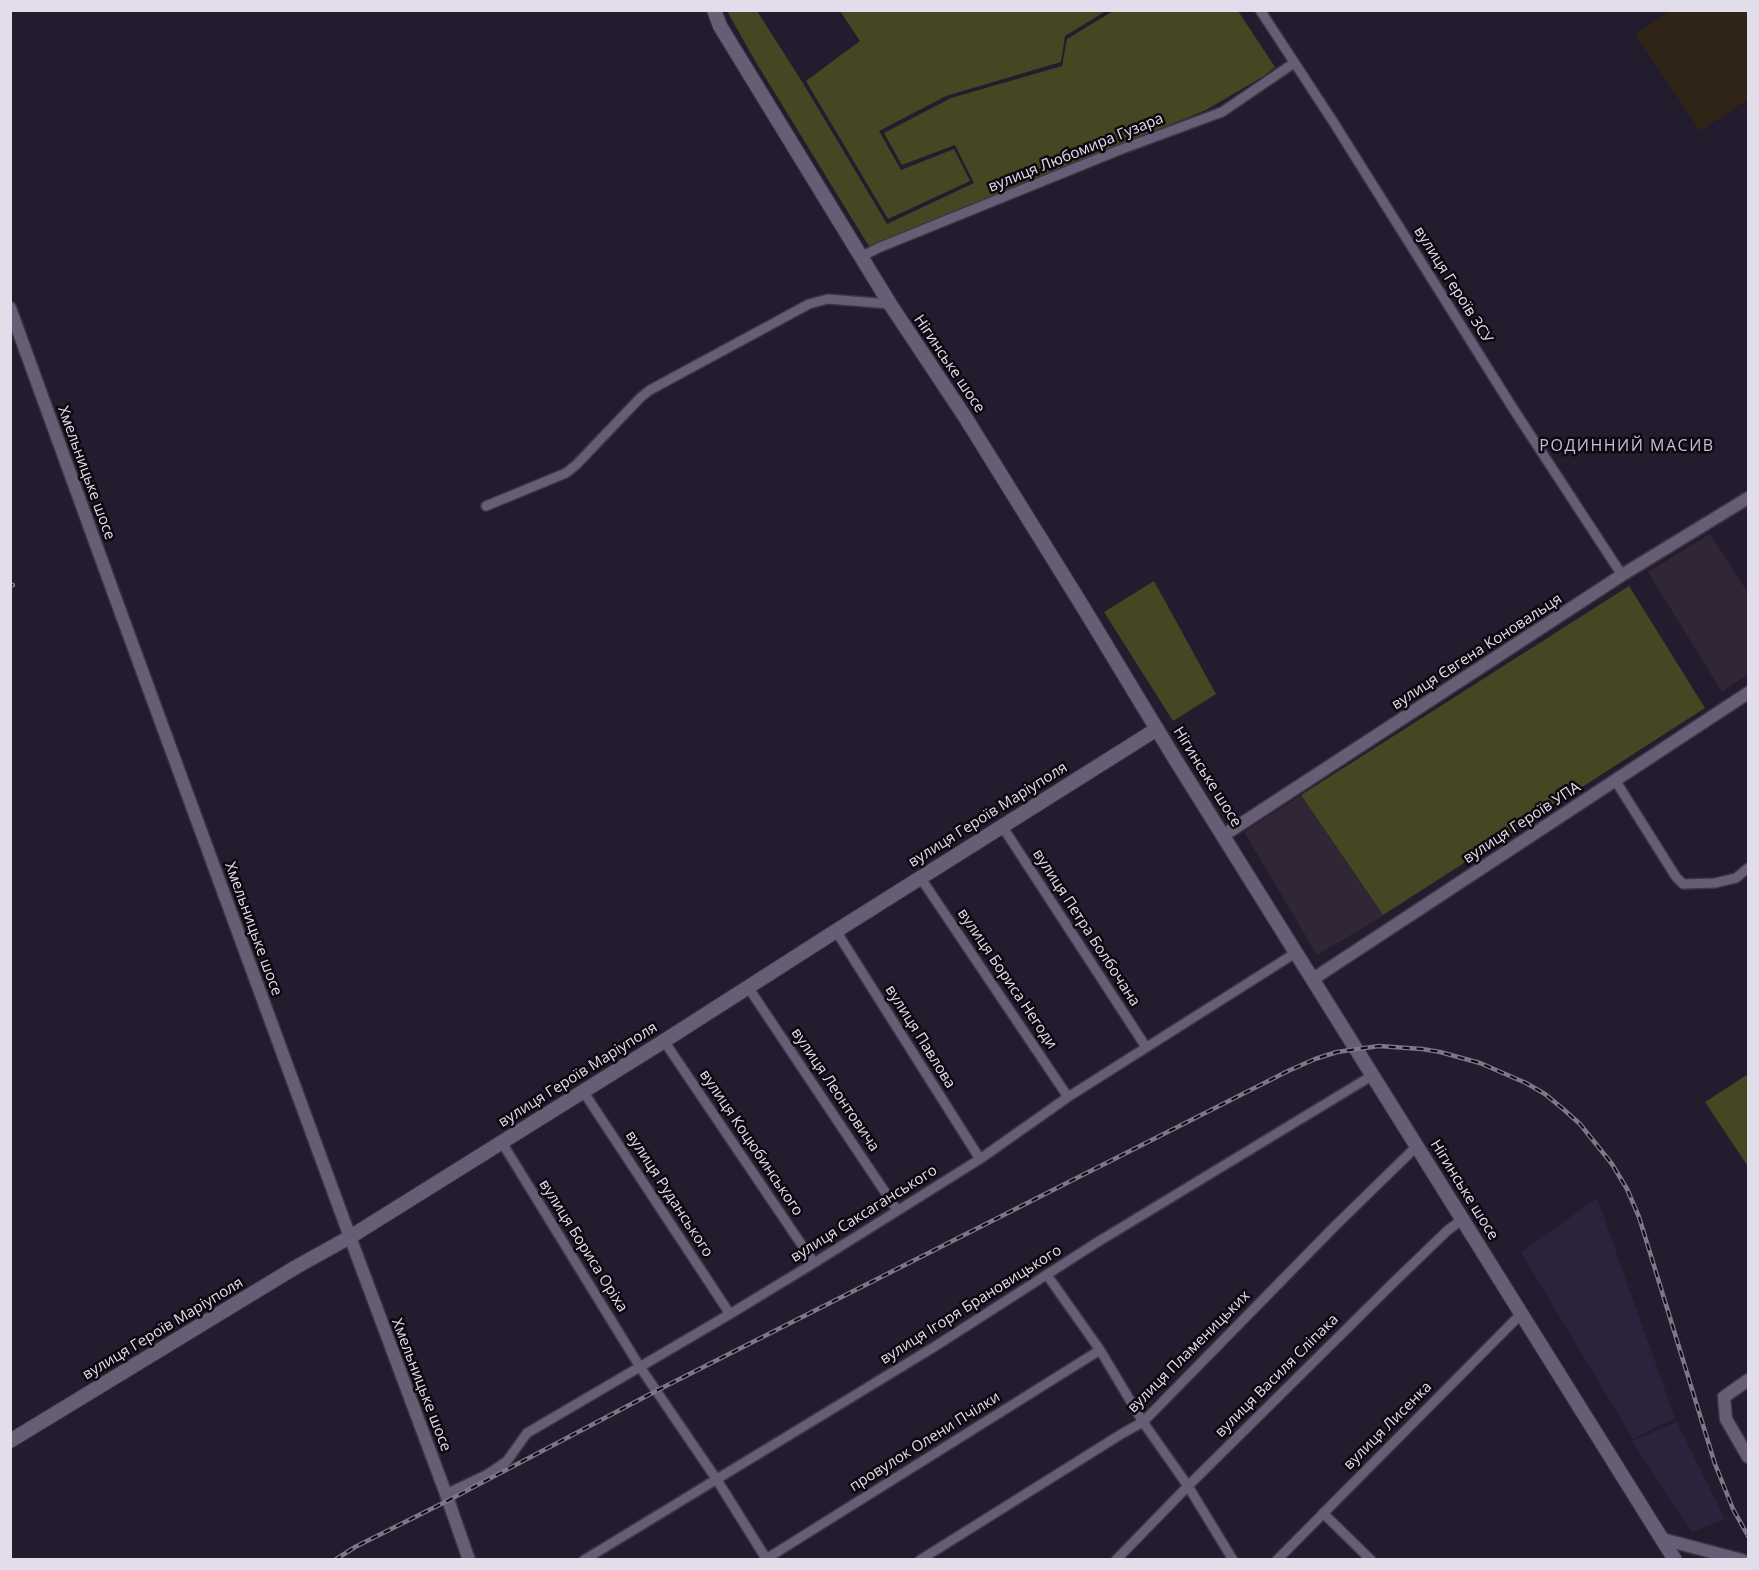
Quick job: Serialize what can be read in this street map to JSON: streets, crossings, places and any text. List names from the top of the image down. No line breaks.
{"streets":{"main road":["Нігинське шосе","вулиця Героїв Маріуполя"],"street":["вулиця Любомира Гузара","вулиця Героїв ЗСУ","Хмельницьке шосе","вулиця Євгена Коновальця","вулиця Героїв УПА","вулиця Петра Болбочана","вулиця Бориса Негоди","вулиця Павлова","вулиця Леонтовича","вулиця Коцюбинського","вулиця Руданського","вулиця Саксаганського","вулиця Бориса Оріха","вулиця Ігоря Брановицького","вулиця Пламеницьких","вулиця Василя Сліпака","вулиця Лисенка","провулок Олени Пчілки"]},"crossings":[["вулиця Любомира Гузара","вулиця Героїв ЗСУ"],["вулиця Любомира Гузара","Нігинське шосе"],["вулиця Героїв ЗСУ","вулиця Євгена Коновальця"],["Нігинське шосе","вулиця Євгена Коновальця"],["Нігинське шосе","вулиця Героїв Маріуполя"],["Нігинське шосе","вулиця Героїв УПА"],["Нігинське шосе","вулиця Саксаганського"],["Нігинське шосе","вулиця Ігоря Брановицького"],["Нігинське шосе","вулиця Пламеницьких"],["Нігинське шосе","вулиця Василя Сліпака"],["Нігинське шосе","вулиця Лисенка"],["Хмельницьке шосе","вулиця Героїв Маріуполя"],["Хмельницьке шосе","вулиця Саксаганського"],["вулиця Героїв Маріуполя","вулиця Петра Болбочана"],["вулиця Героїв Маріуполя","вулиця Бориса Негоди"],["вулиця Героїв Маріуполя","вулиця Павлова"],["вулиця Героїв Маріуполя","вулиця Леонтовича"],["вулиця Героїв Маріуполя","вулиця Коцюбинського"],["вулиця Героїв Маріуполя","вулиця Руданського"],["вулиця Героїв Маріуполя","вулиця Бориса Оріха"],["вулиця Петра Болбочана","вулиця Саксаганського"],["вулиця Бориса Негоди","вулиця Саксаганського"],["вулиця Павлова","вулиця Саксаганського"],["вулиця Леонтовича","вулиця Саксаганського"],["вулиця Коцюбинського","вулиця Саксаганського"],["вулиця Руданського","вулиця Саксаганського"],["вулиця Саксаганського","вулиця Бориса Оріха"],["вулиця Бориса Оріха","вулиця Ігоря Брановицького"]],"districts":["РОДИННИЙ МАСИВ"]}
